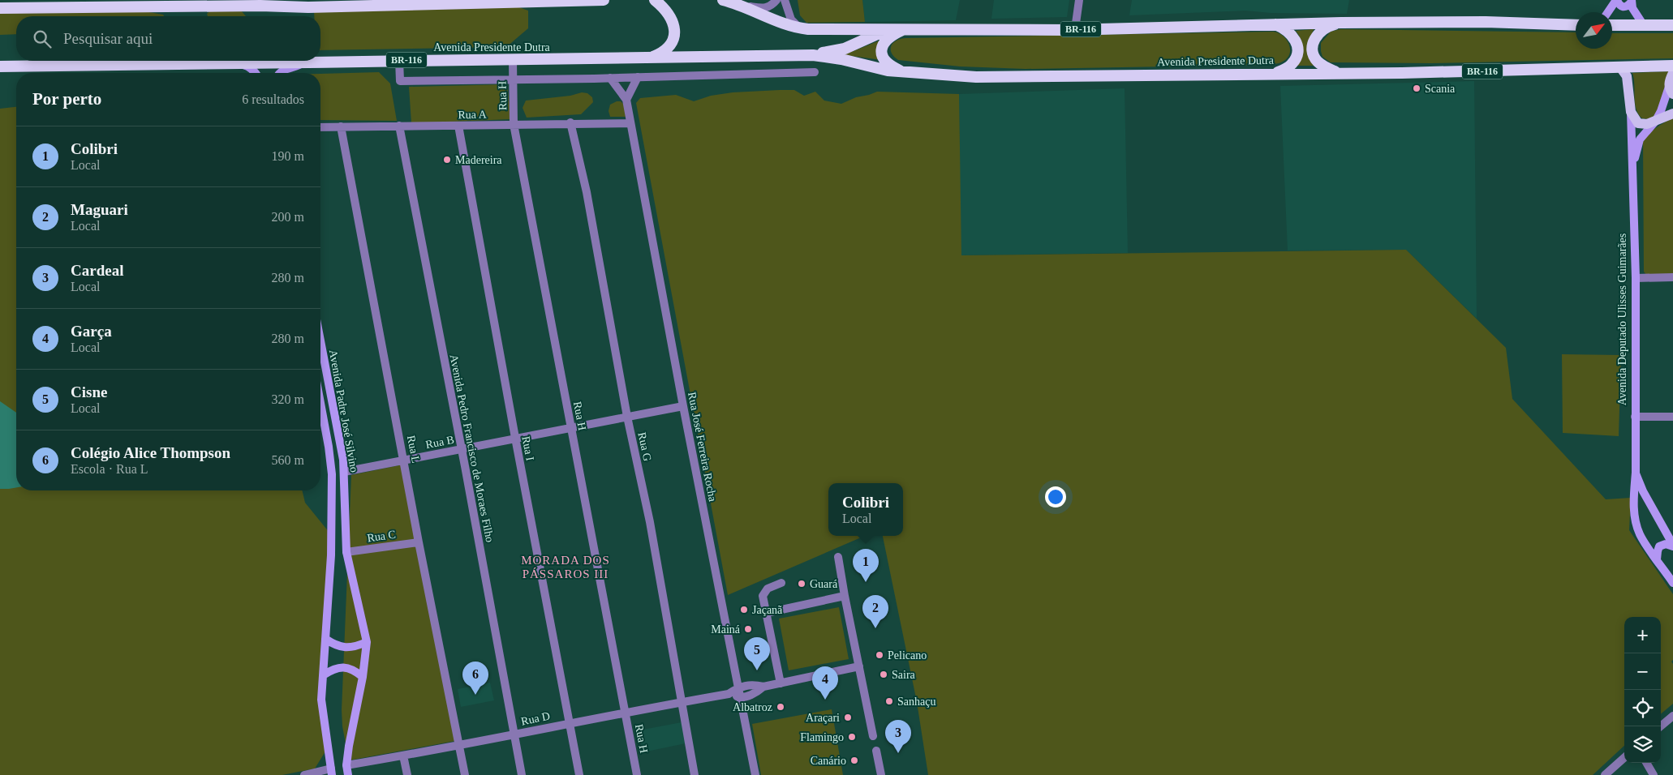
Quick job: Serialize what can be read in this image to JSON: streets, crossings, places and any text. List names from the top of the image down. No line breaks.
{"streets":{"highway":["BR-116","Avenida Presidente Dutra"],"main road":["Avenida Deputado Ulisses Guimarães","Avenida Padre José Silvino"],"street":["Rua H","Rua A","Rua B","Rua G","Rua José Ferreira Rocha","Avenida Pedro Francisco de Moraes Filho","Rua I","Rua L","Rua C","Rua D"]},"crossings":[["BR-116","Avenida Presidente Dutra"],["BR-116","Avenida Deputado Ulisses Guimarães"],["Avenida Presidente Dutra","Rua H"],["Avenida Presidente Dutra","Avenida Deputado Ulisses Guimarães"],["Rua H","Rua A"],["Rua H","Rua B"],["Rua H","Rua D"],["Rua A","Rua G"],["Rua A","Rua José Ferreira Rocha"],["Rua A","Avenida Pedro Francisco de Moraes Filho"],["Rua A","Rua I"],["Rua A","Rua L"],["Avenida Padre José Silvino","Rua B"],["Avenida Padre José Silvino","Rua C"],["Avenida Padre José Silvino","Rua D"],["Rua B","Rua G"],["Rua B","Rua José Ferreira Rocha"],["Rua B","Avenida Pedro Francisco de Moraes Filho"],["Rua B","Rua I"],["Rua B","Rua L"],["Rua G","Rua D"],["Rua José Ferreira Rocha","Rua D"],["Avenida Pedro Francisco de Moraes Filho","Rua D"],["Rua I","Rua D"],["Rua L","Rua C"],["Rua L","Rua D"]],"districts":["MORADA DOS PÁSSAROS III"],"places":["Scania","Madereira","Guará","Jaçanã","Mainá","Pelicano","Saira","Sanhaçu","Albatroz","Araçari","Flamingo","Canário"],"north":"top right","page":{"search":"Pesquisar aqui","heading":["Por perto","6 resultados"],"list":[{"mark":"1","name":"Colibri","note":"Local","value":"190 m"},{"mark":"2","name":"Maguari","note":"Local","value":"200 m"},{"mark":"3","name":"Cardeal","note":"Local","value":"280 m"},{"mark":"4","name":"Garça","note":"Local","value":"280 m"},{"mark":"5","name":"Cisne","note":"Local","value":"320 m"},{"mark":"6","name":"Colégio Alice Thompson","note":"Escola · Rua L","value":"560 m"}],"popup":["Colibri","Local"],"pins":["1","2","5","6","4","3"],"map_buttons":["+","−"]}}
